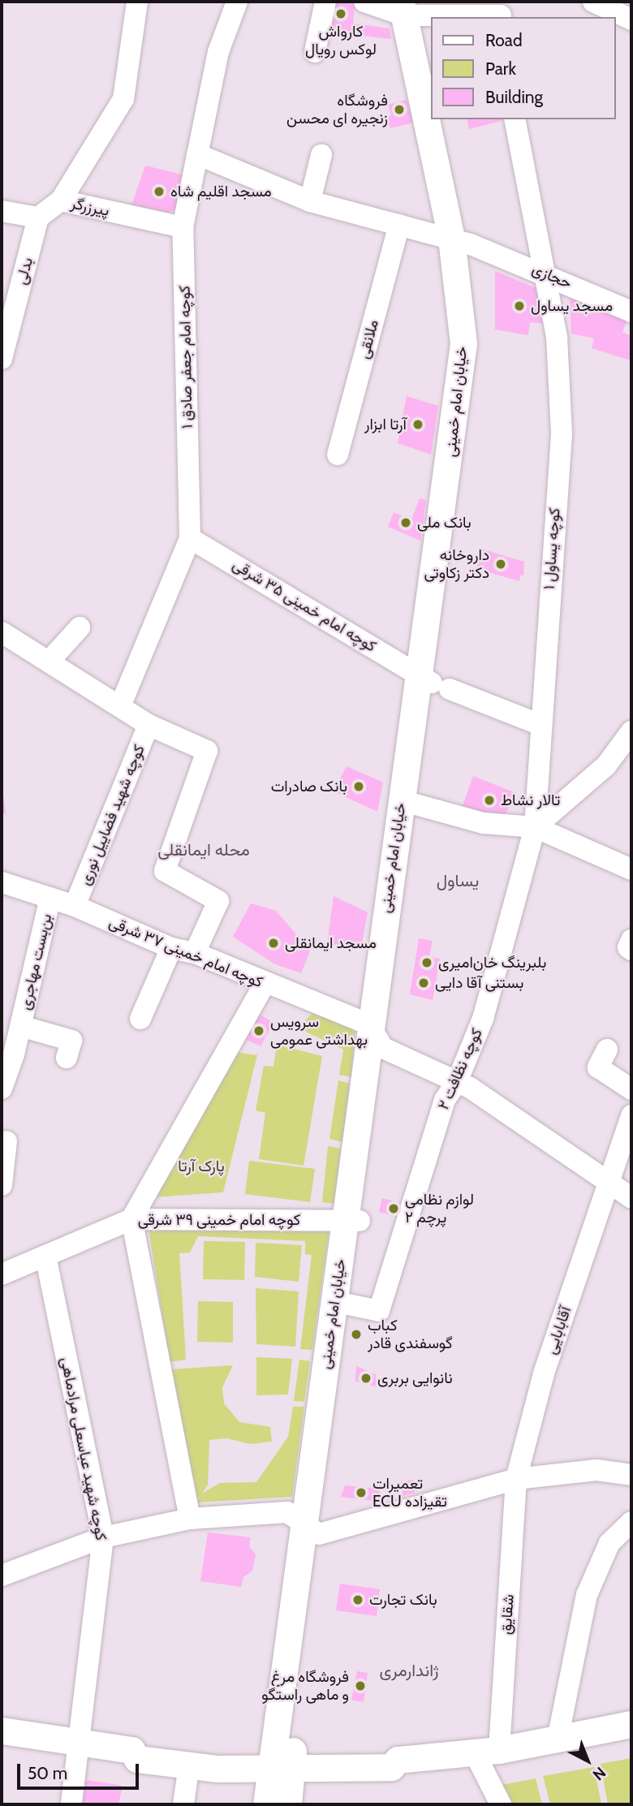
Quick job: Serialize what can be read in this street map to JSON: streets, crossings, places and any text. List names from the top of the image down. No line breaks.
{"streets":{"main road":["خیابان امام خمینی"],"street":["پیرزرگر","بدلی","حجازی","ملانقی","کوچه امام جعفر صادق ۱","کوچه یساول ۱","کوچه امام خمینی ۳۵ شرقی","کوچه شهید فضاییل نوری","کوچه امام خمینی ۳۷ شرقی","بن‌بست مهاجری","کوچه نظافت ۲","کوچه امام خمینی ۳۹ شرقی","آقابابایی","کوچه شهید عباسعلی مرادماهی","شقایق"]},"crossings":[["پیرزرگر","بدلی"],["پیرزرگر","کوچه امام جعفر صادق ۱"],["حجازی","ملانقی"],["حجازی","کوچه امام جعفر صادق ۱"],["حجازی","خیابان امام خمینی"],["حجازی","کوچه یساول ۱"],["کوچه امام جعفر صادق ۱","کوچه امام خمینی ۳۵ شرقی"],["خیابان امام خمینی","کوچه امام خمینی ۳۵ شرقی"],["خیابان امام خمینی","کوچه امام خمینی ۳۷ شرقی"],["خیابان امام خمینی","کوچه نظافت ۲"],["خیابان امام خمینی","کوچه امام خمینی ۳۹ شرقی"],["کوچه یساول ۱","کوچه امام خمینی ۳۵ شرقی"],["کوچه یساول ۱","کوچه نظافت ۲"],["کوچه شهید فضاییل نوری","کوچه امام خمینی ۳۷ شرقی"],["کوچه امام خمینی ۳۷ شرقی","بن‌بست مهاجری"],["کوچه امام خمینی ۳۹ شرقی","کوچه شهید عباسعلی مرادماهی"],["آقابابایی","شقایق"]],"districts":["محله ایمانقلی","یساول","ژاندارمری"],"parks":["پارک آرتا"],"places":["کارواش لوکس رویال","فروشگاه زنجیره ای محسن","مسجد اقلیم شاه","مسجد یساول","آرتا ابزار","بانک ملی","داروخانه دکتر زکاوتی","بانک صادرات","تالار نشاط","مسجد ایمانقلی","بلبرینگ خان‌امیری","بستنی آقا دایی","سرویس بهداشتی عمومی","لوازم نظامی پرچم ۲","کباب گوسفندی قادر","نانوایی بربری","تعمیرات ECU تقیزاده","بانک تجارت","فروشگاه مرغ و ماهی راستگو"],"legend":["Road","Park","Building"],"scale_bar":"50 m","north":"bottom right"}
